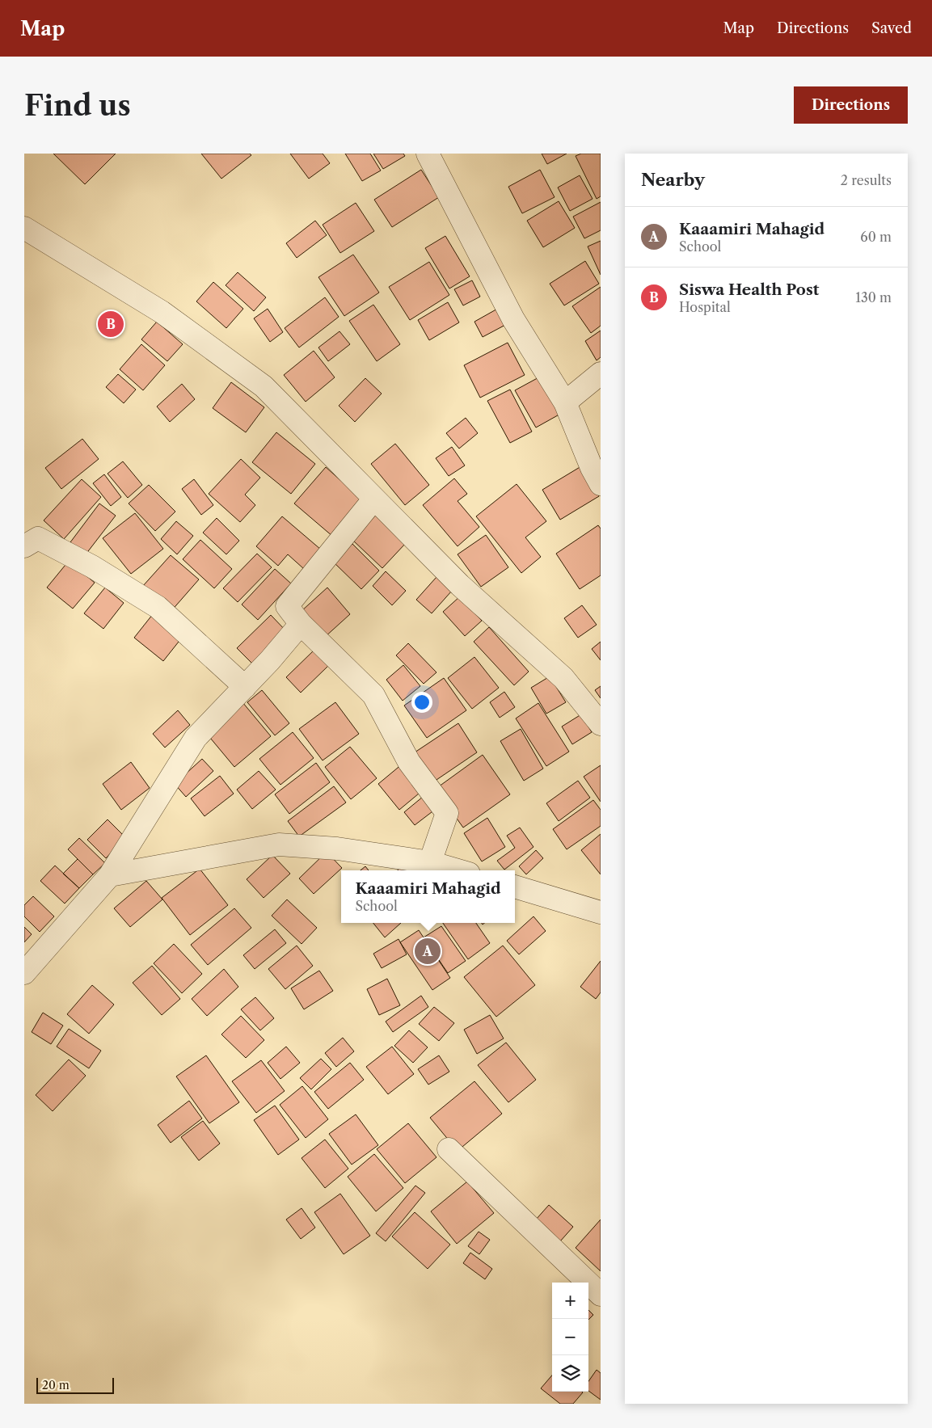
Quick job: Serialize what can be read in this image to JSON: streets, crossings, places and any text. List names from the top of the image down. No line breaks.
{"scale_bar":"20 m","page":{"header":"Map","nav":["Map","Directions","Saved"],"buttons":"Directions","title":"Find us","heading":["Nearby","2 results"],"list":[{"mark":"A","name":"Kaaamiri Mahagid","note":"School","value":"60 m"},{"mark":"B","name":"Siswa Health Post","note":"Hospital","value":"130 m"}],"pins":["B","A"],"popup":["Kaaamiri Mahagid","School"],"map_buttons":["+","−"],"scale":"20 m"}}
